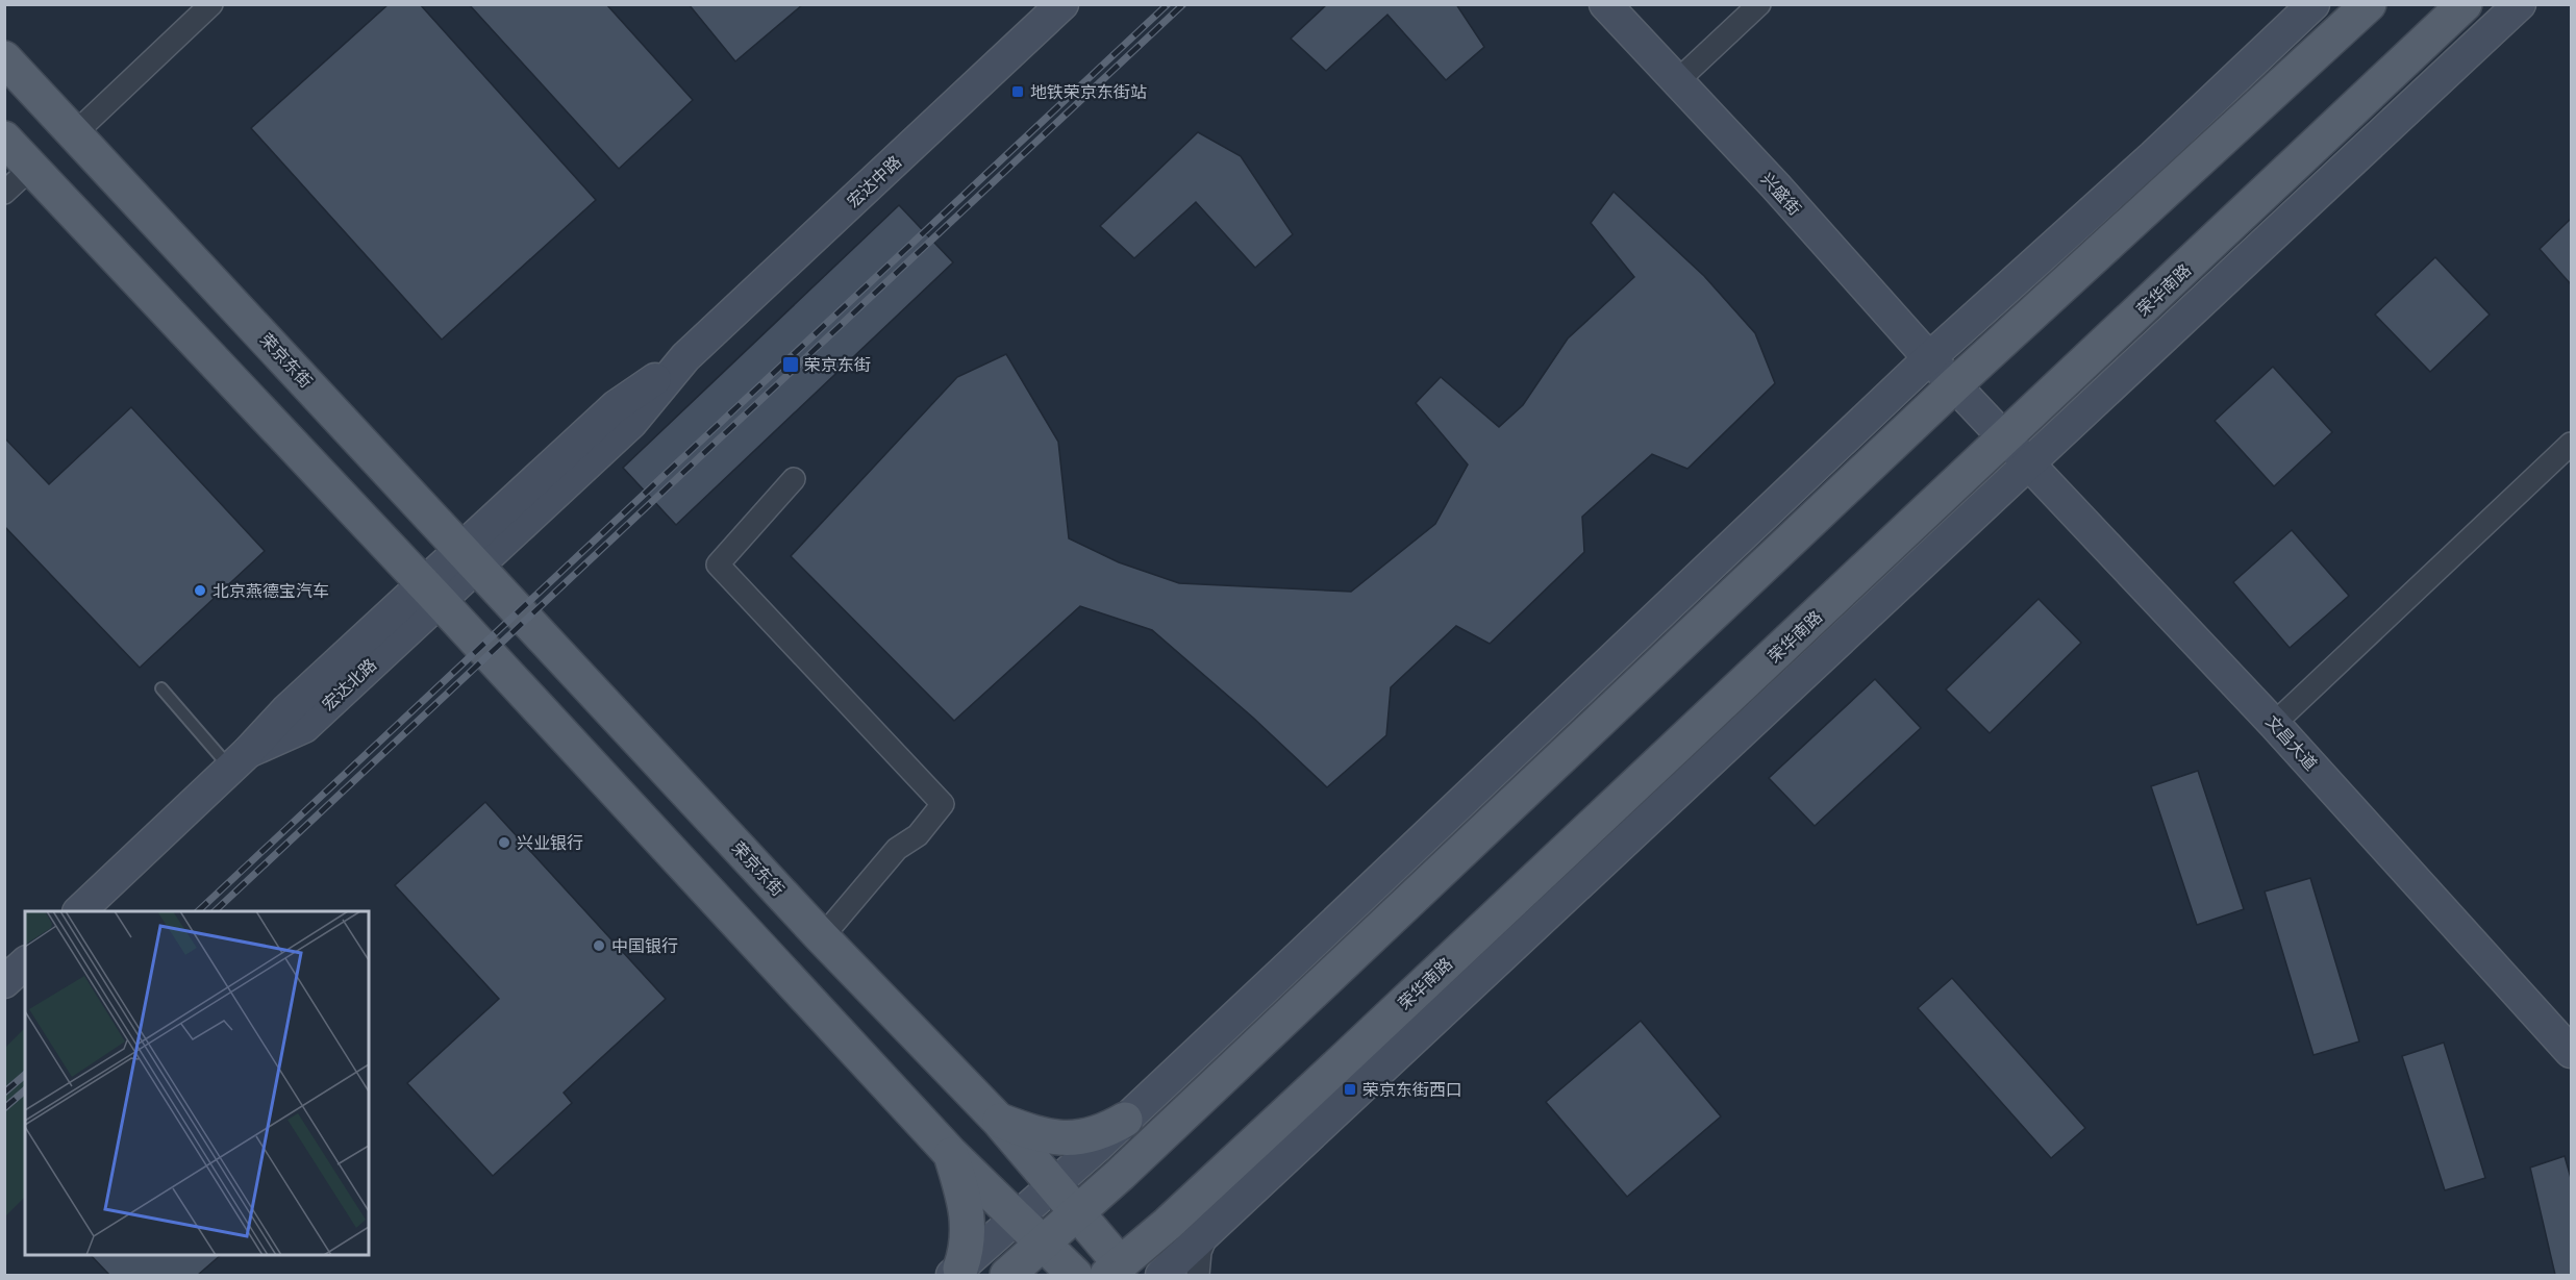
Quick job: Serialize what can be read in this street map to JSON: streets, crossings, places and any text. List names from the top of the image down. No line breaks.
{"streets":{"main road":["荣华南路","荣京东街"],"street":["宏达中路","兴盛街","宏达北路","文昌大道"]},"crossings":[["宏达中路","荣京东街"],["宏达中路","宏达北路"],["兴盛街","文昌大道"],["荣华南路","荣京东街"],["荣华南路","文昌大道"],["荣京东街","宏达北路"]],"places":{"transit":["地铁荣京东街站","荣京东街","荣京东街西口"],"other":["北京燕德宝汽车","兴业银行","中国银行"]}}
